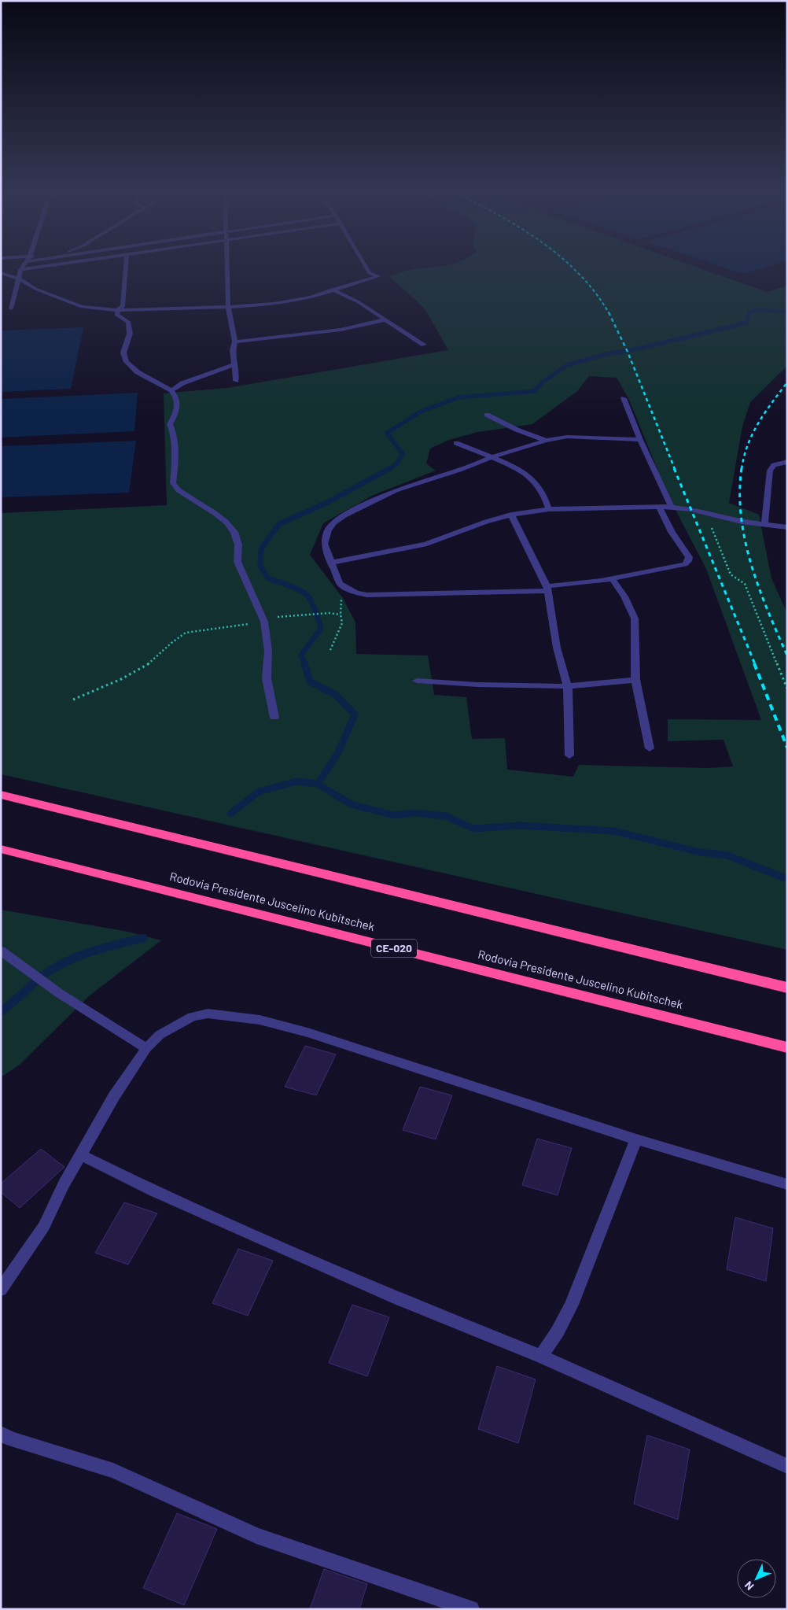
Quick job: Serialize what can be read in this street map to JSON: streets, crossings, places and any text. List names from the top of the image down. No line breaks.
{"streets":{"highway":["Rodovia Presidente Juscelino Kubitschek","CE-020"]},"north":"bottom left"}
